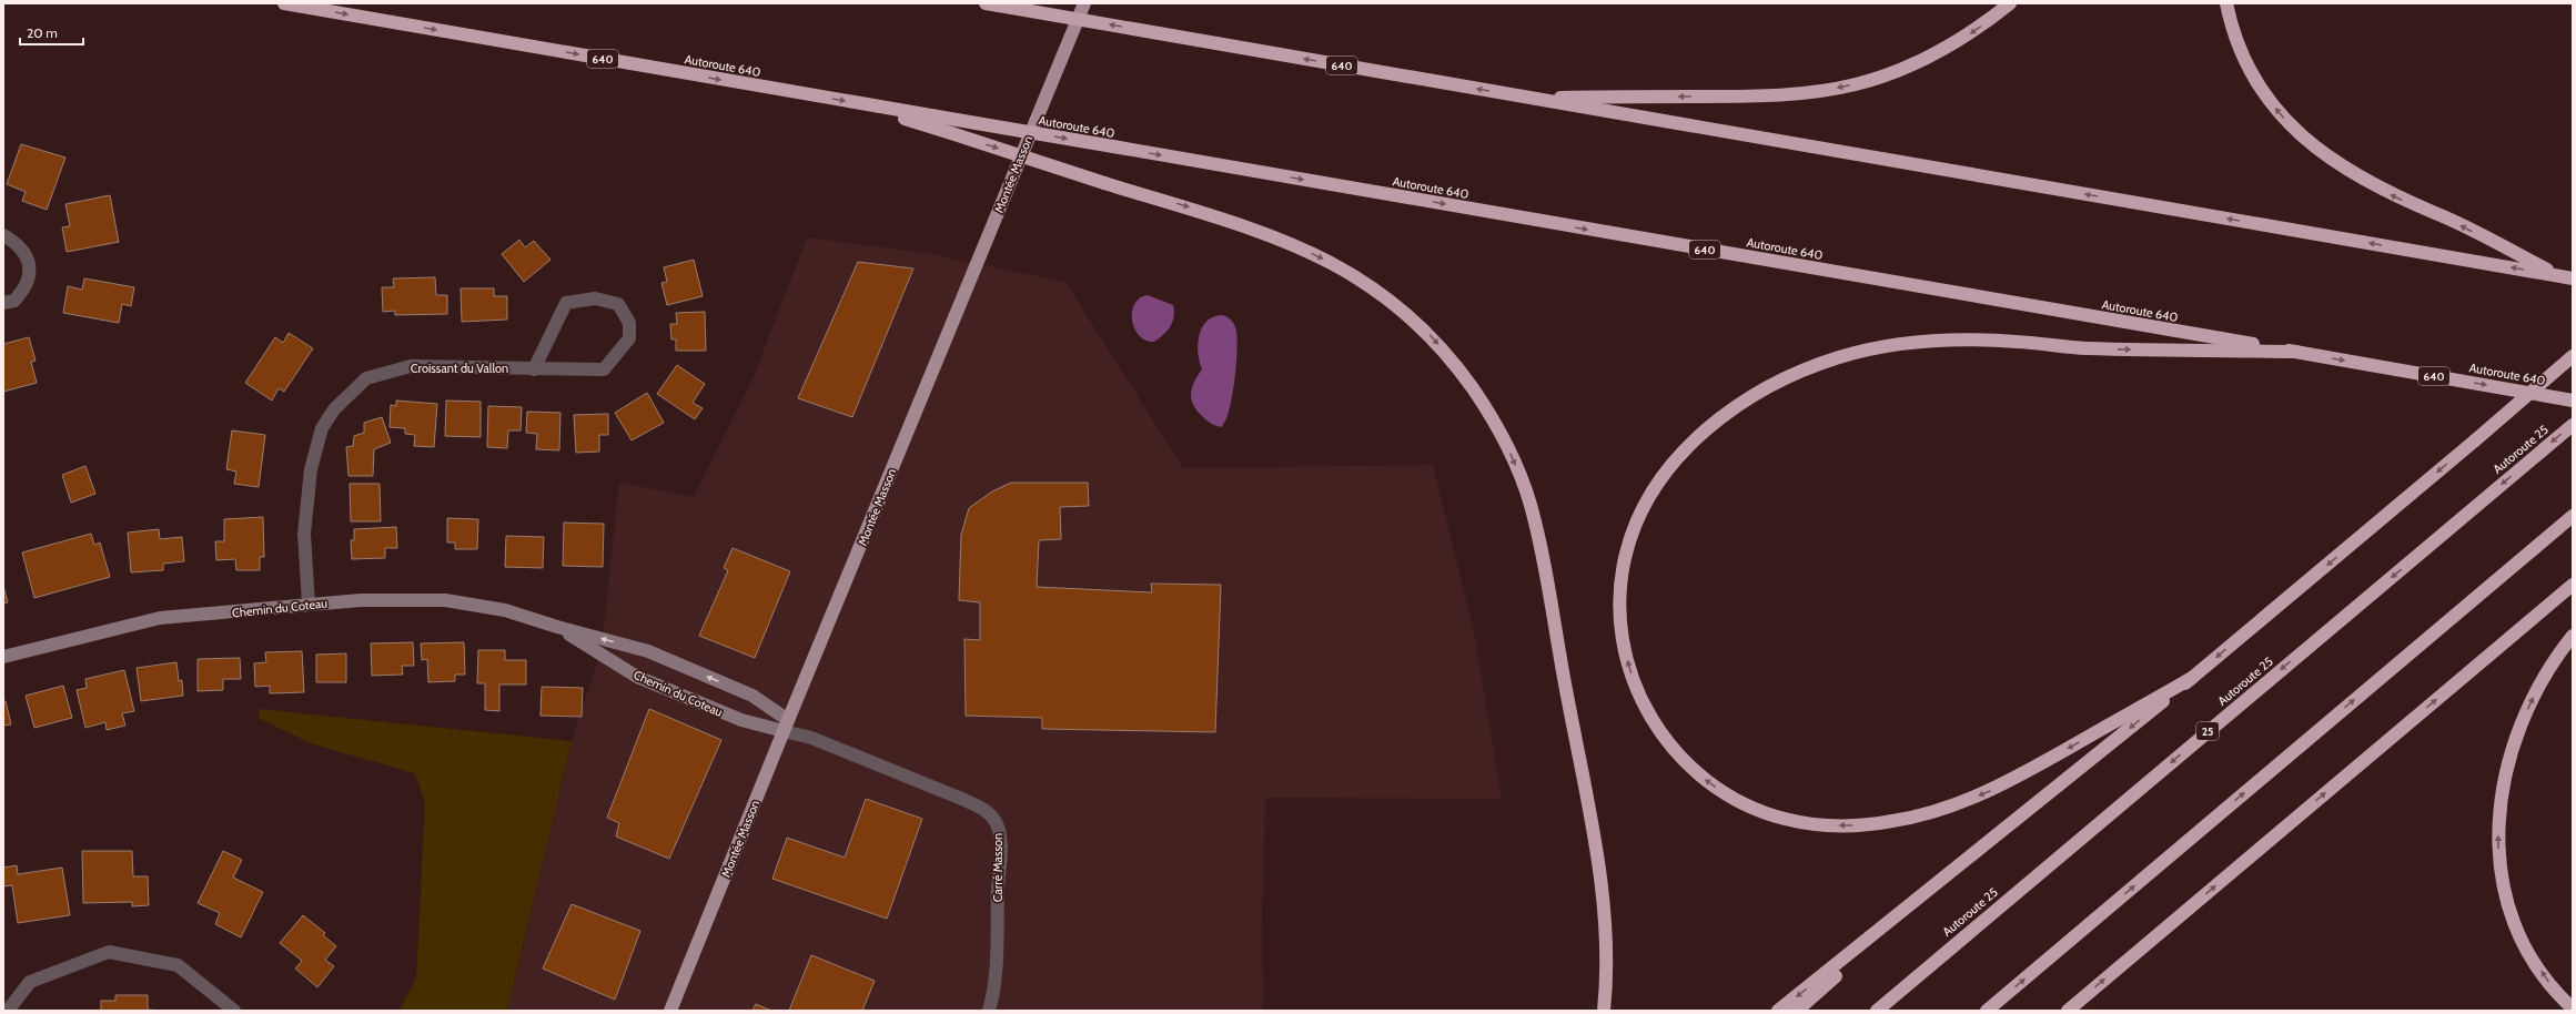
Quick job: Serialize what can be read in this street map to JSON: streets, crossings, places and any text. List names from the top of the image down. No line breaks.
{"streets":{"highway":["640","Autoroute 640","Autoroute 25","25"],"main road":["Montée Masson"],"street":["Croissant du Vallon","Chemin du Coteau","Carré Masson"]},"crossings":[["Montée Masson","Chemin du Coteau"],["Montée Masson","Carré Masson"],["Croissant du Vallon","Chemin du Coteau"],["Chemin du Coteau","Carré Masson"]],"scale_bar":"20 m"}
